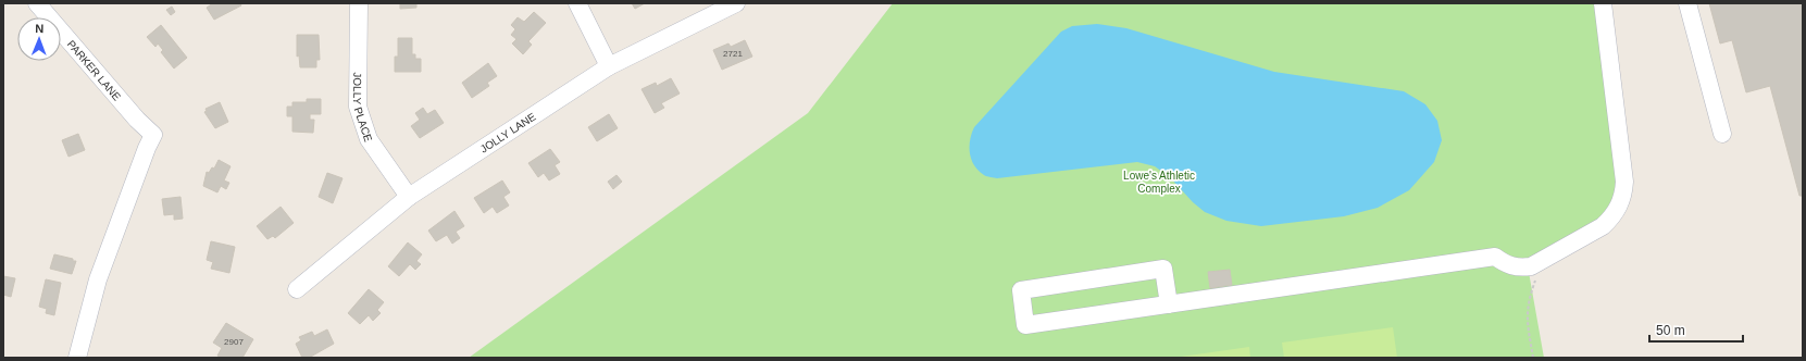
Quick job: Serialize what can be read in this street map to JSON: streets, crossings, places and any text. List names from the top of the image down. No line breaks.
{"streets":{"street":["PARKER LANE","JOLLY PLACE","JOLLY LANE"]},"crossings":[["JOLLY PLACE","JOLLY LANE"]],"parks":["Lowe's Athletic Complex"],"house_numbers":["2721","2907"],"scale_bar":"50 m","north":"top"}
